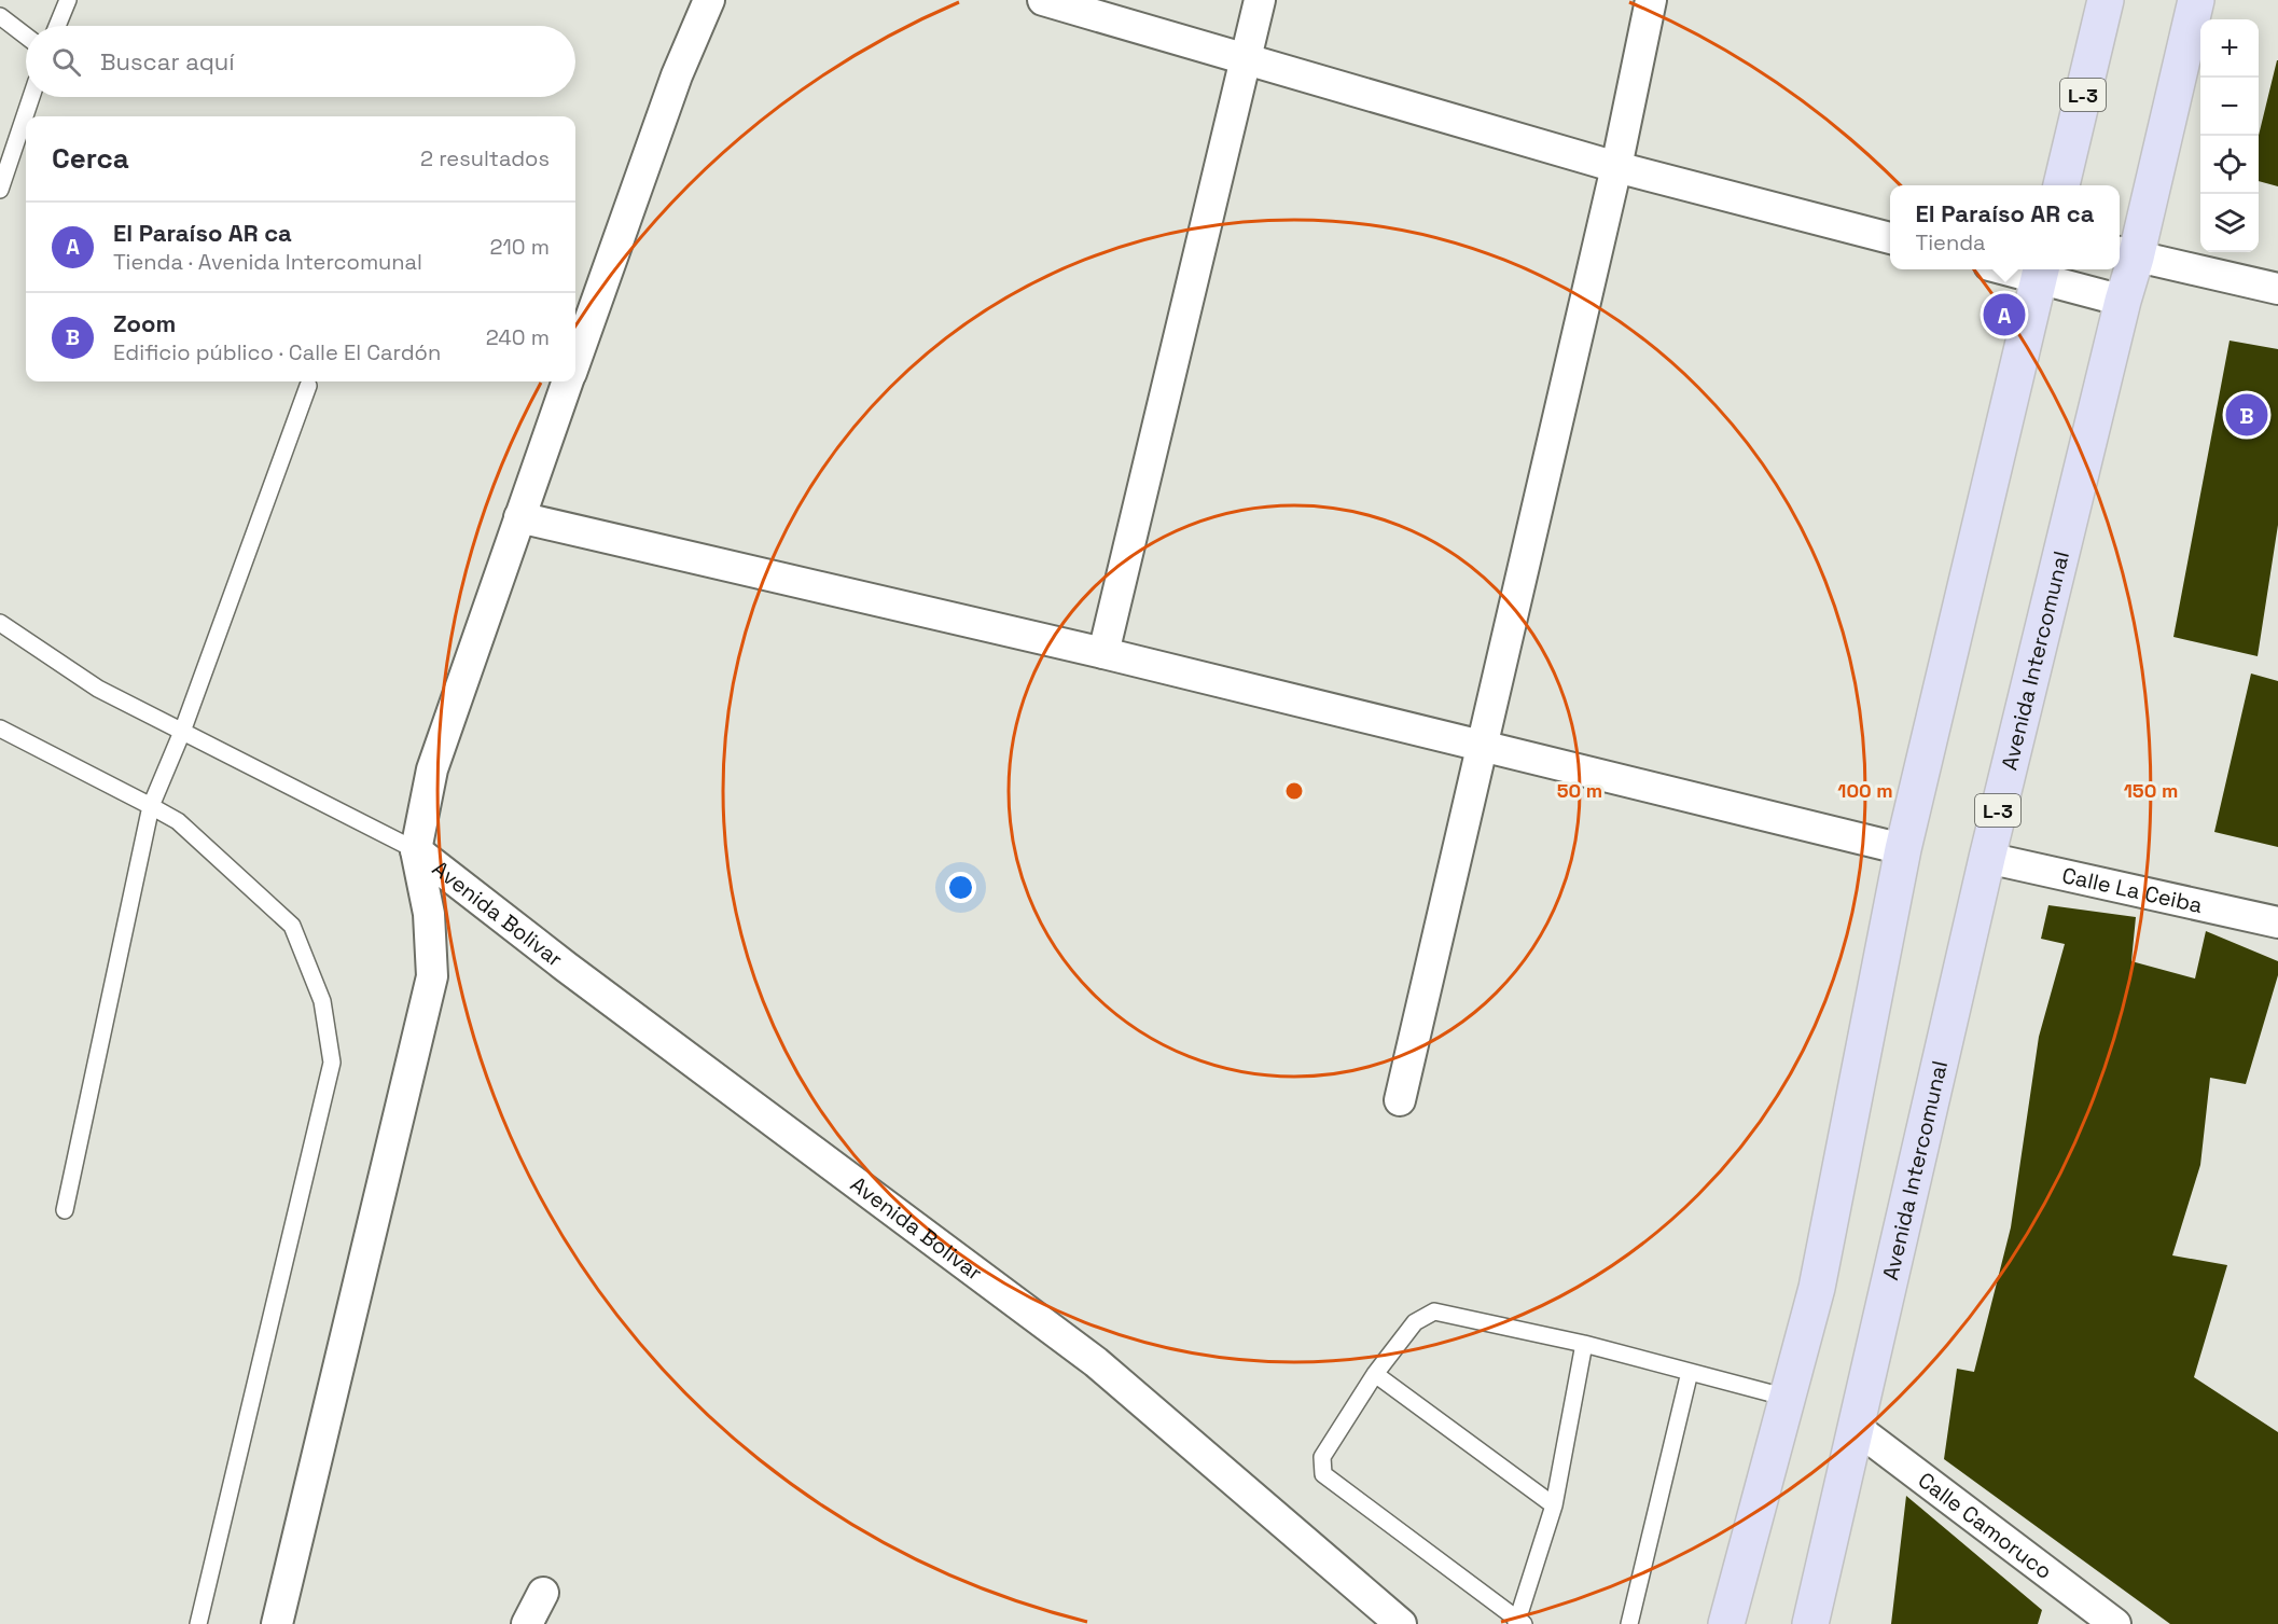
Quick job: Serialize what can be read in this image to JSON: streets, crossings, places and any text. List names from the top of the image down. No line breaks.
{"streets":{"main road":["L-3","Avenida Intercomunal"],"street":["Calle La Ceiba","Avenida Bolivar","Calle Camoruco"]},"crossings":[["Avenida Intercomunal","Calle La Ceiba"],["Avenida Intercomunal","Calle Camoruco"]],"page":{"map_buttons":["+","−"],"search":"Buscar aquí","heading":["Cerca","2 resultados"],"popup":["El Paraíso AR ca","Tienda"],"list":[{"mark":"A","name":"El Paraíso AR ca","note":"Tienda · Avenida Intercomunal","value":"210 m"},{"mark":"B","name":"Zoom","note":"Edificio público · Calle El Cardón","value":"240 m"}],"pins":["A","B"]},"rings":["50 m","100 m","150 m"]}
